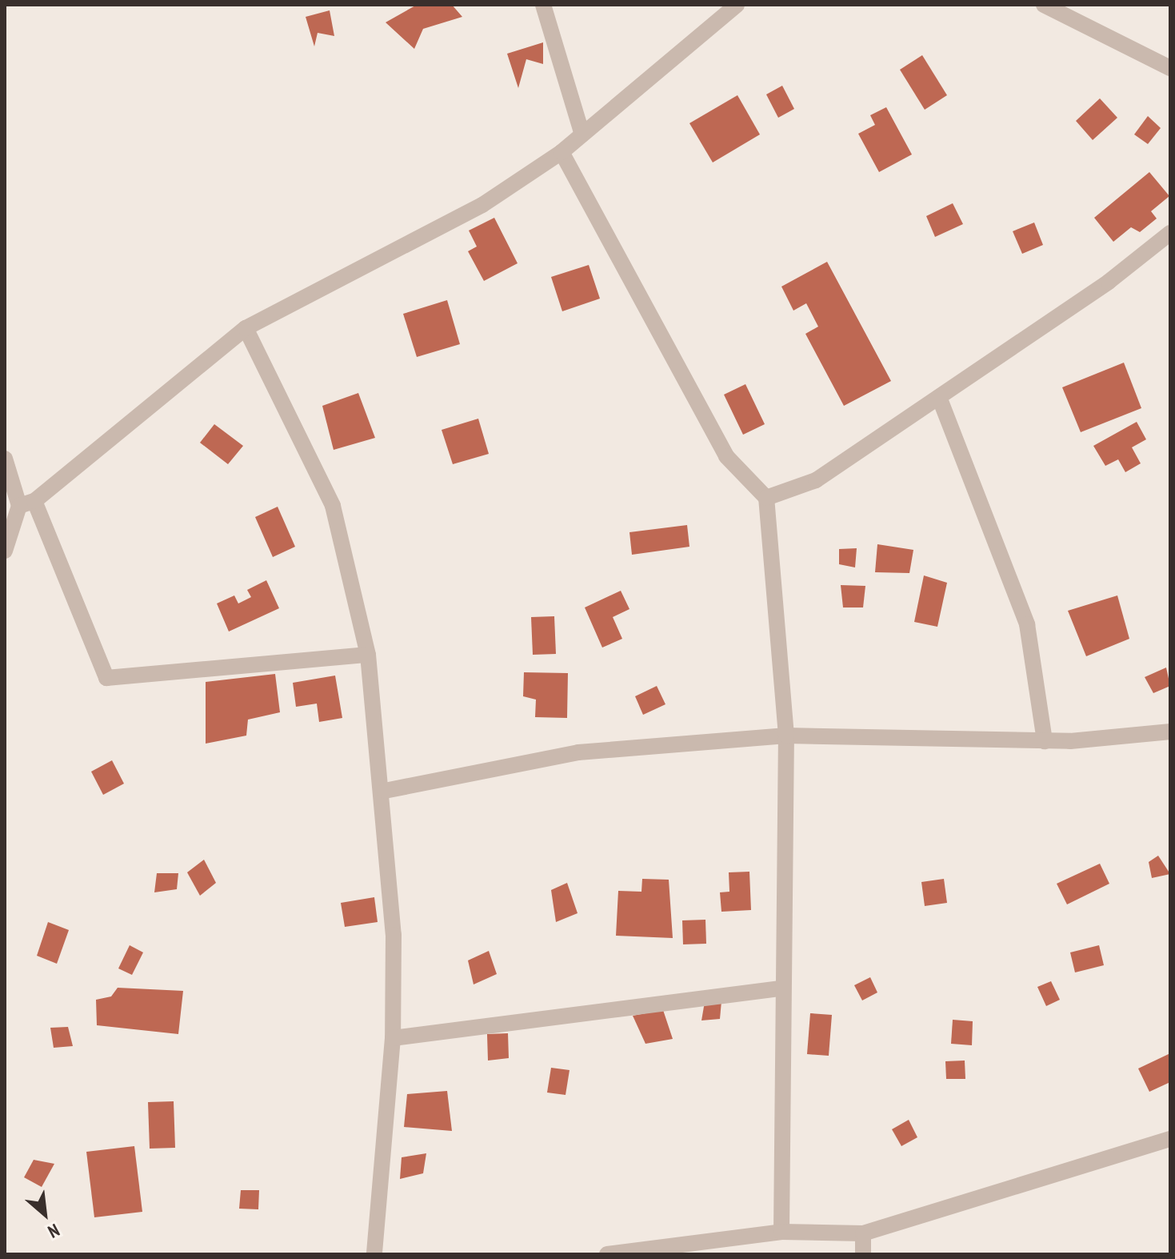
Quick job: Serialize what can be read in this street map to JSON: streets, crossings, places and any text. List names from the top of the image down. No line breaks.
{"north":"bottom right"}
